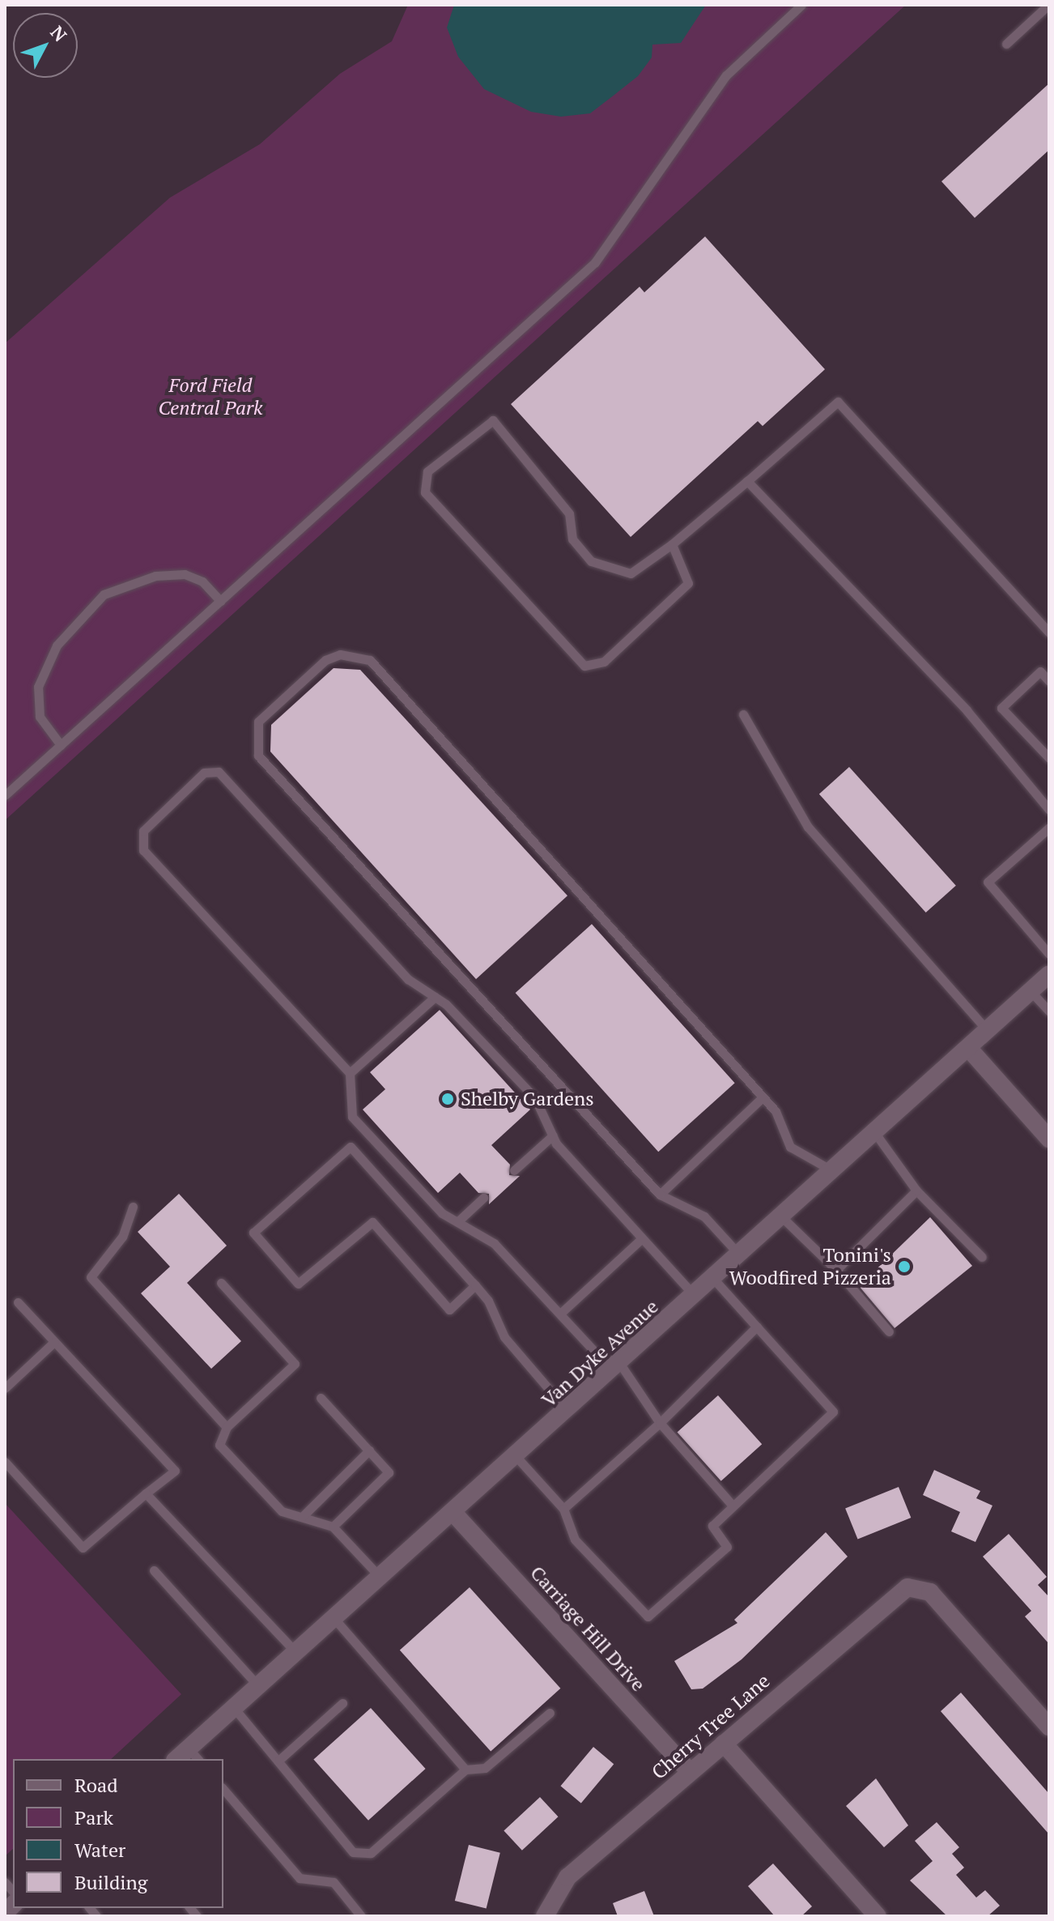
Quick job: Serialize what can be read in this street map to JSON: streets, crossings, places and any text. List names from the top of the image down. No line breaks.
{"streets":{"street":["Van Dyke Avenue","Carriage Hill Drive","Cherry Tree Lane"]},"crossings":[["Van Dyke Avenue","Carriage Hill Drive"],["Carriage Hill Drive","Cherry Tree Lane"]],"parks":["Ford Field Central Park"],"places":["Shelby Gardens","Tonini's Woodfired Pizzeria"],"legend":["Road","Park","Water","Building"],"north":"top right"}
